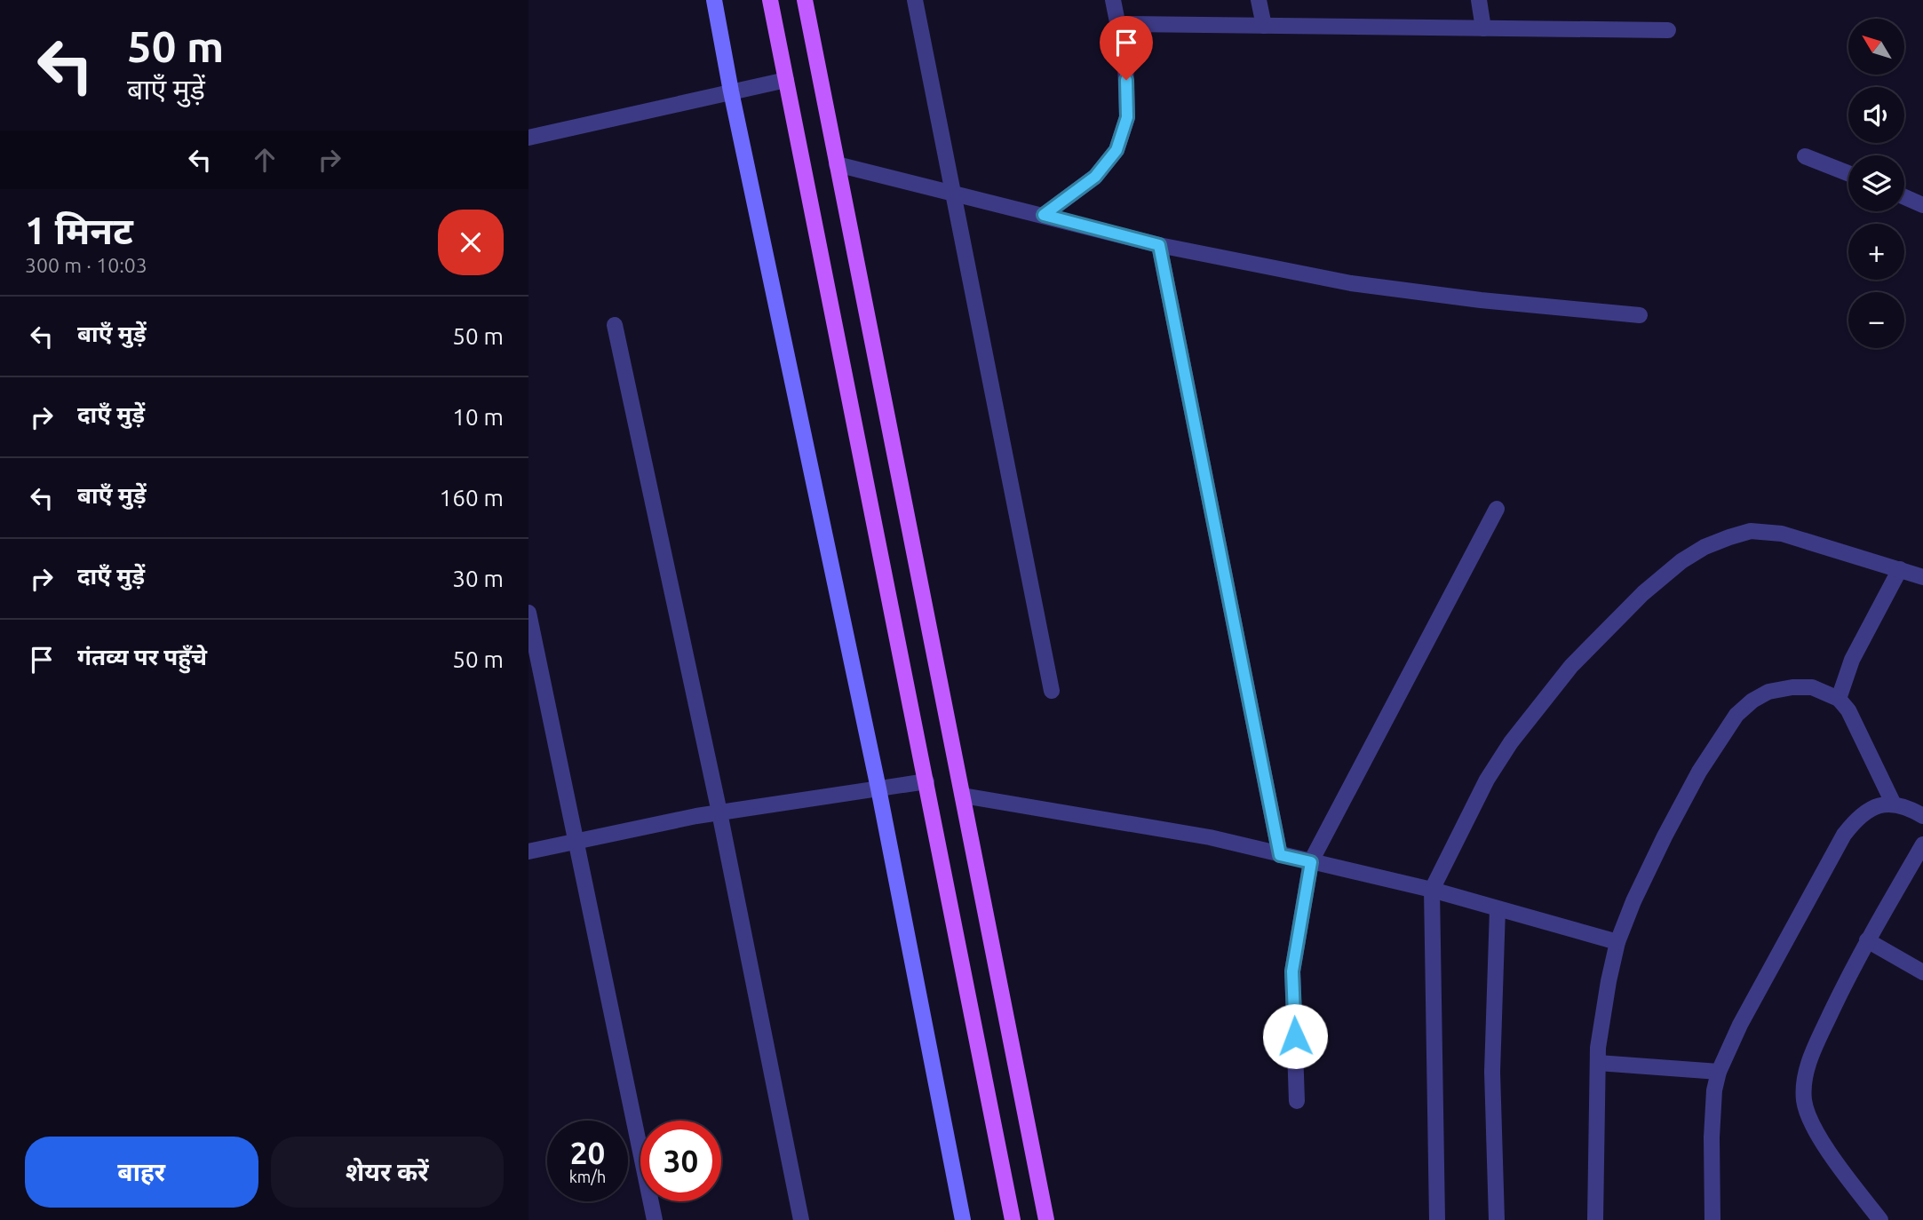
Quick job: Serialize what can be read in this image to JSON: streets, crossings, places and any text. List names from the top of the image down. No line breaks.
{"north":"top left","page":{"turn":["50 m","बाएँ मुड़ें"],"map_buttons":["+","−"],"heading":["1 मिनट","300 m · 10:03"],"list":[{"name":"बाएँ मुड़ें","value":"50 m"},{"name":"दाएँ मुड़ें","value":"10 m"},{"name":"बाएँ मुड़ें","value":"160 m"},{"name":"दाएँ मुड़ें","value":"30 m"},{"name":"गंतव्य पर पहुँचे","value":"50 m"}],"speed":"20 km/h","limit":"30","buttons":["बाहर","शेयर करें"]}}
